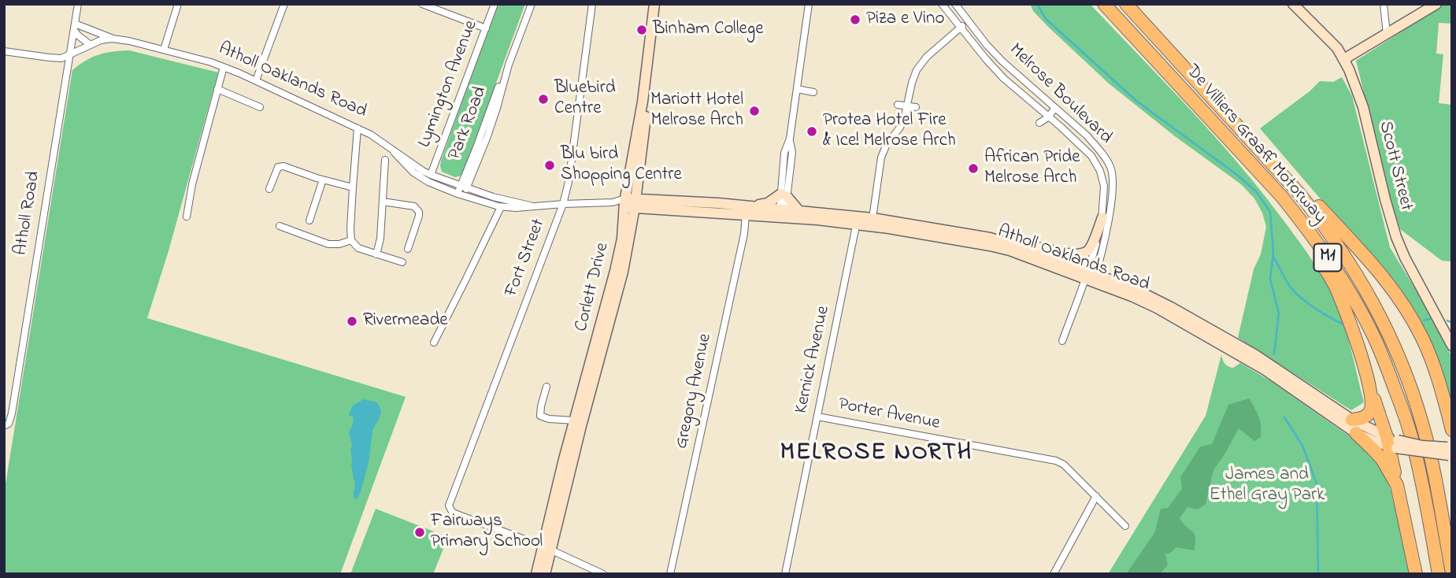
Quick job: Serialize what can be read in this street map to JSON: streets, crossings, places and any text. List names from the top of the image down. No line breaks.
{"streets":{"highway":["De Villiers Graaff Motorway","M1"],"street":["Atholl Oaklands Road","Lymington Avenue","Melrose Boulevard","Park Road","Scott Street","Atholl Road","Fort Street","Corlett Drive","Kernick Avenue","Gregory Avenue","Porter Avenue"]},"crossings":[["Atholl Oaklands Road","Lymington Avenue"],["Atholl Oaklands Road","Melrose Boulevard"],["Atholl Oaklands Road","Park Road"],["Atholl Oaklands Road","Atholl Road"],["Atholl Oaklands Road","Fort Street"],["Atholl Oaklands Road","Corlett Drive"],["Atholl Oaklands Road","Kernick Avenue"],["Atholl Oaklands Road","Gregory Avenue"],["Fort Street","Corlett Drive"],["Kernick Avenue","Porter Avenue"]],"districts":["MELROSE NORTH"],"parks":["James and Ethel Gray Park"],"places":["Piza e Vino","Binham College","Bluebird Centre","Mariott Hotel Melrose Arch","Protea Hotel Fire & Ice! Melrose Arch","Blu bird Shopping Centre","African Pride Melrose Arch","Rivermeade","Fairways Primary School"]}
